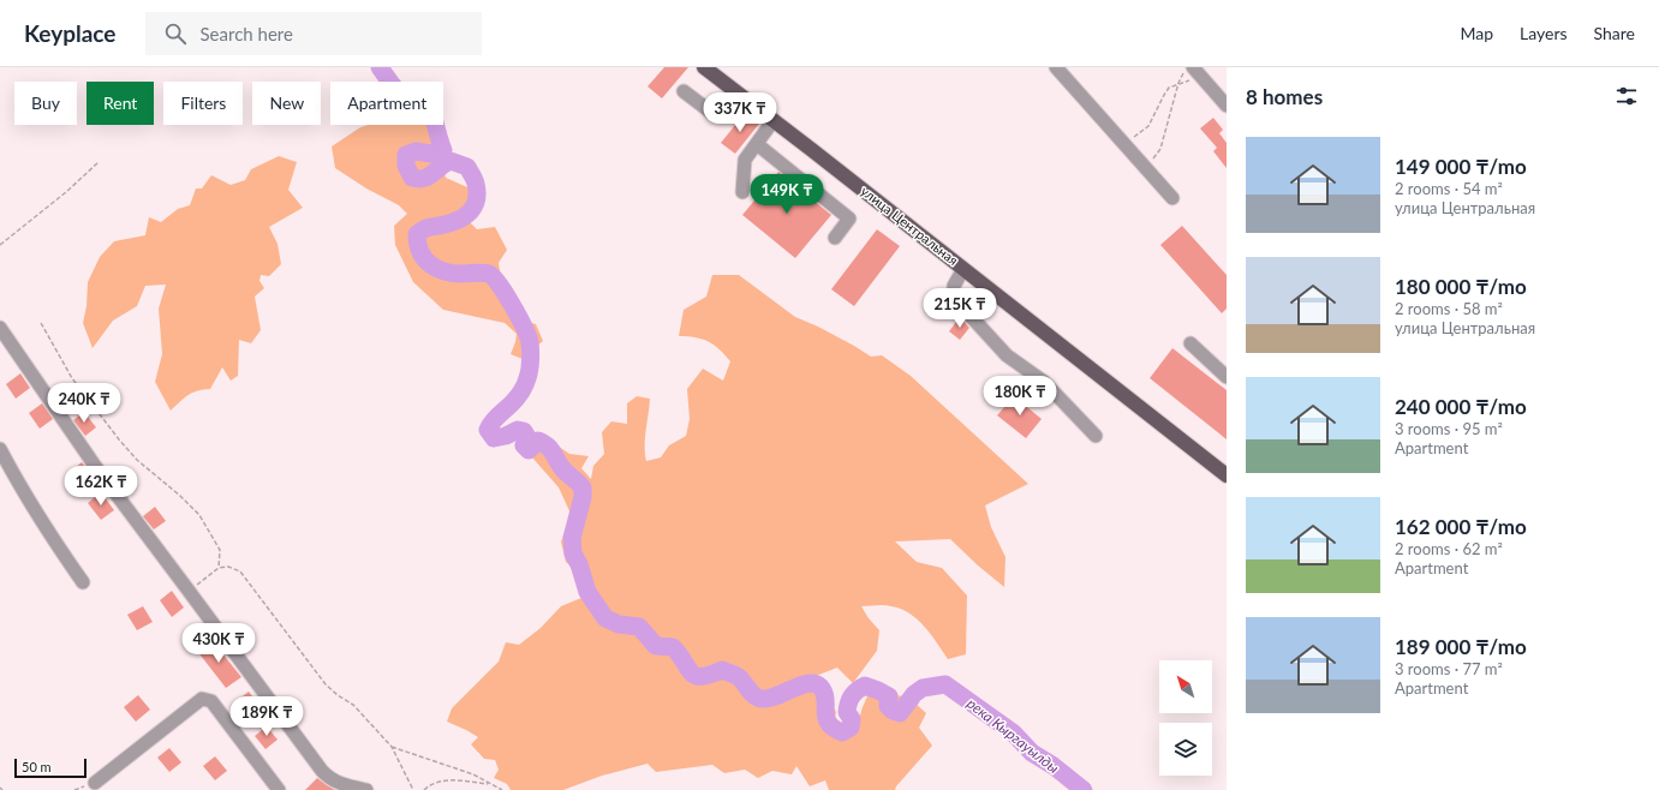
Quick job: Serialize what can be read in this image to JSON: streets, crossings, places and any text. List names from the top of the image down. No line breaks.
{"streets":{"main road":["улица Центральная"]},"water":["река Кыргауылды"],"scale_bar":"50 m","north":"top left","page":{"header":"Keyplace","search":"Search here","nav":["Map","Layers","Share"],"heading":"8 homes","chip":["Buy","Rent","Filters","New","Apartment"],"price":["337K ₸","149K ₸","215K ₸","180K ₸","240K ₸","162K ₸","430K ₸","189K ₸"],"list":[{"name":"149 000 ₸/mo","note":"2 rooms · 54 m² · улица Центральная"},{"name":"180 000 ₸/mo","note":"2 rooms · 58 m² · улица Центральная"},{"name":"240 000 ₸/mo","note":"3 rooms · 95 m² · Apartment"},{"name":"162 000 ₸/mo","note":"2 rooms · 62 m² · Apartment"},{"name":"189 000 ₸/mo","note":"3 rooms · 77 m² · Apartment"}],"scale":"50 m"}}
